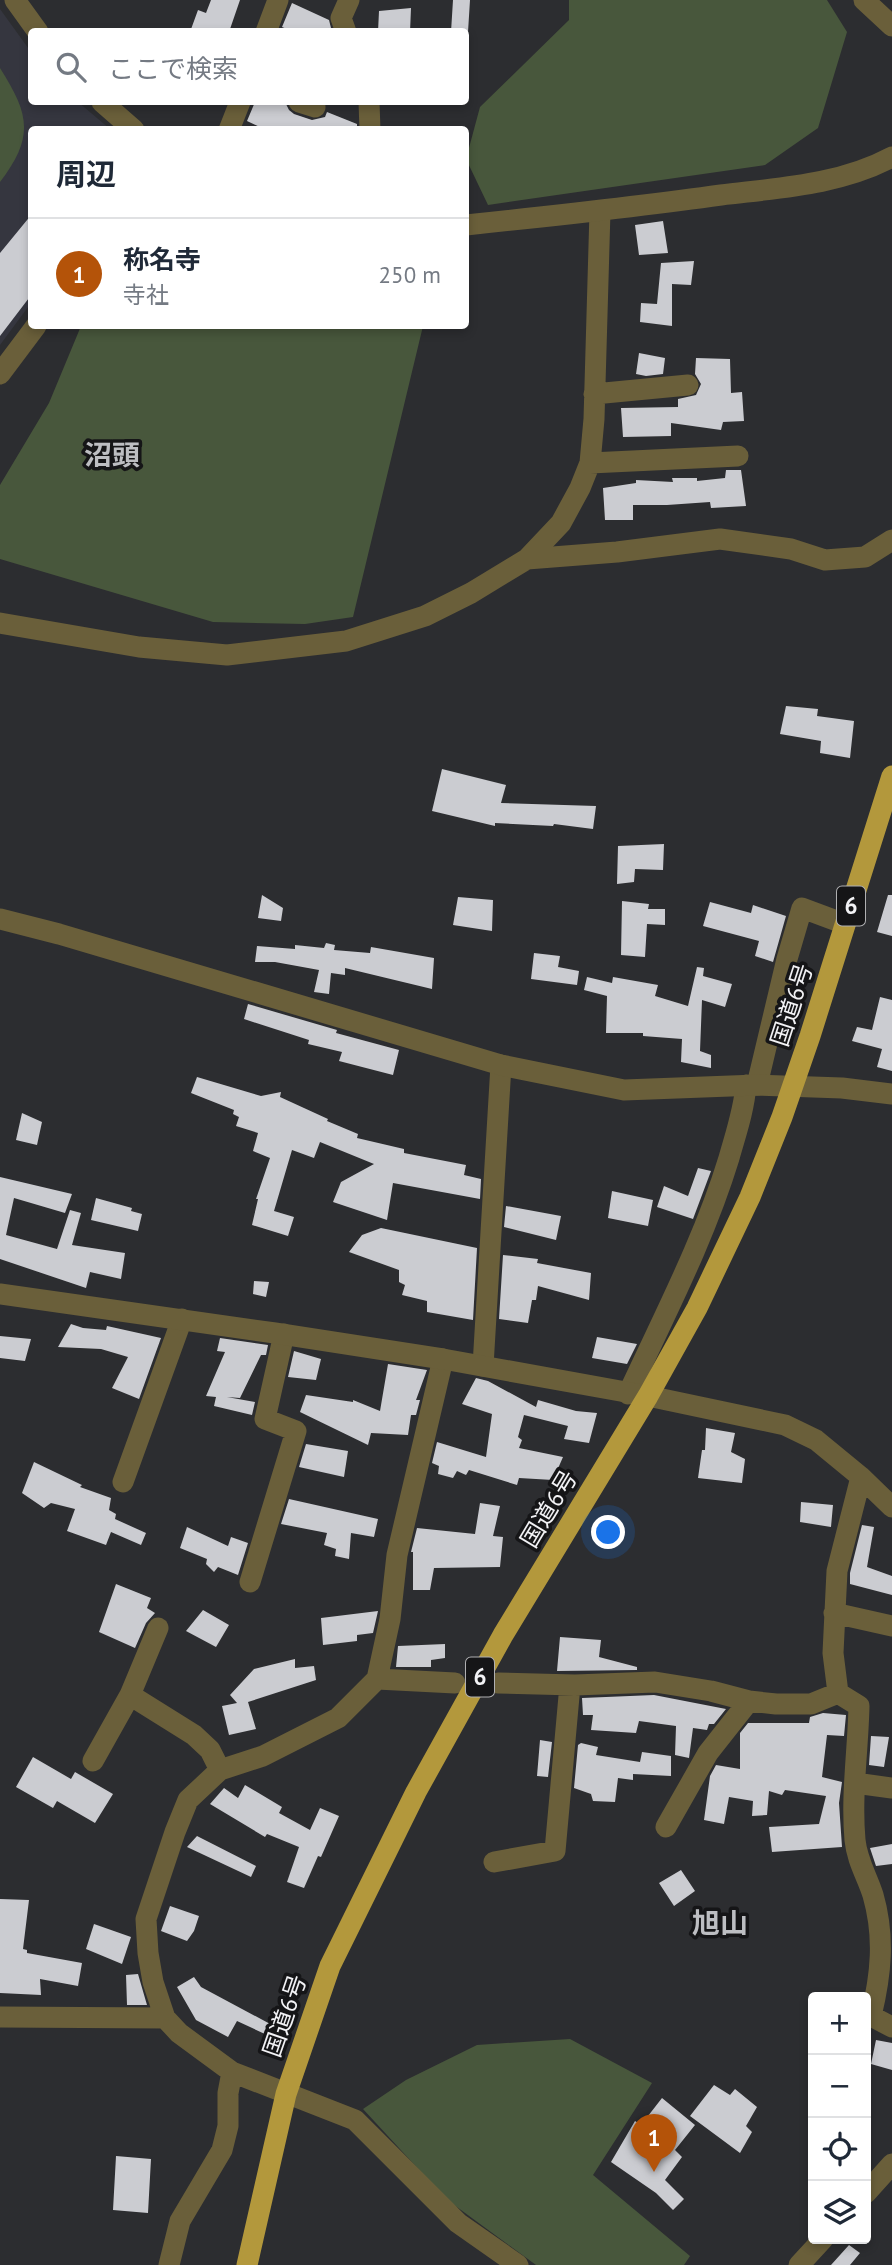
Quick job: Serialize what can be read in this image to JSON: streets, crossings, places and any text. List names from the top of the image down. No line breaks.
{"streets":{"highway":["6","国道6号"]},"districts":["沼頭","旭山"],"page":{"search":"ここで検索","heading":"周辺","list":[{"mark":"1","name":"称名寺","note":"寺社","value":"250 m"}],"map_buttons":["+","−"],"pins":"1"}}
